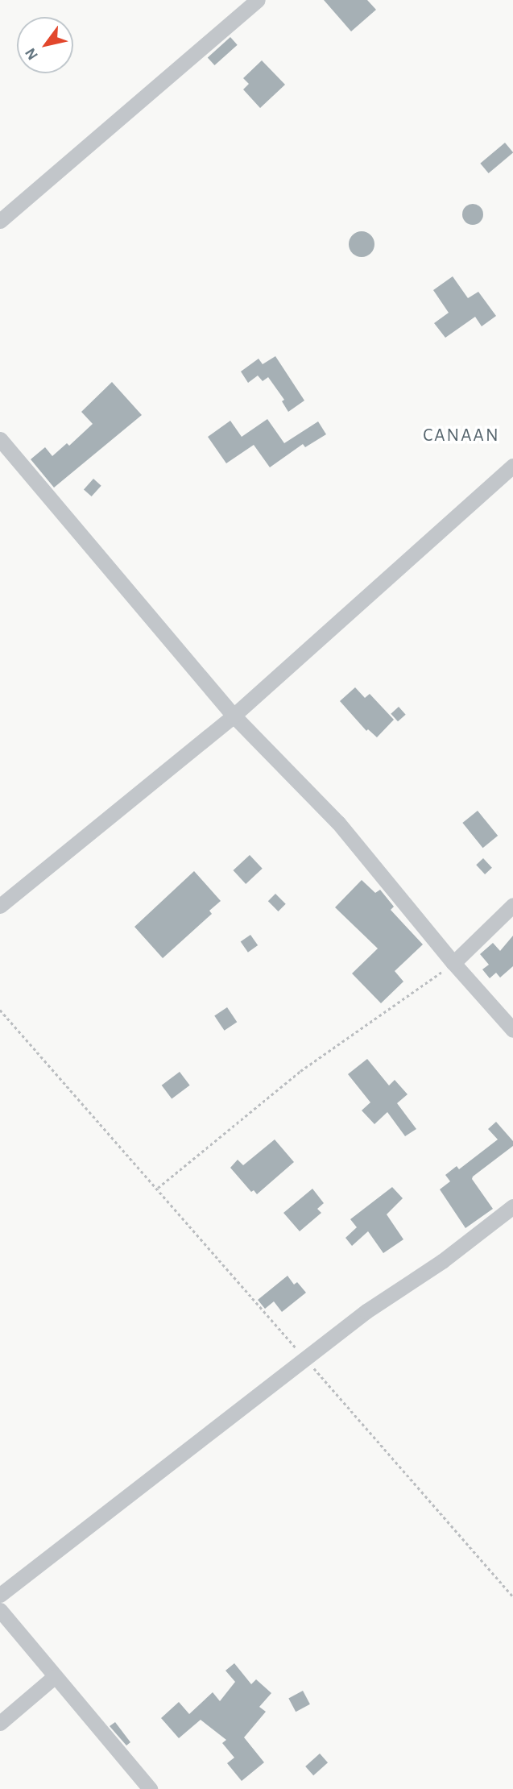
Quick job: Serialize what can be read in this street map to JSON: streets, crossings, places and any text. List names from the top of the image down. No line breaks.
{"districts":["CANAAN"],"north":"bottom left"}
